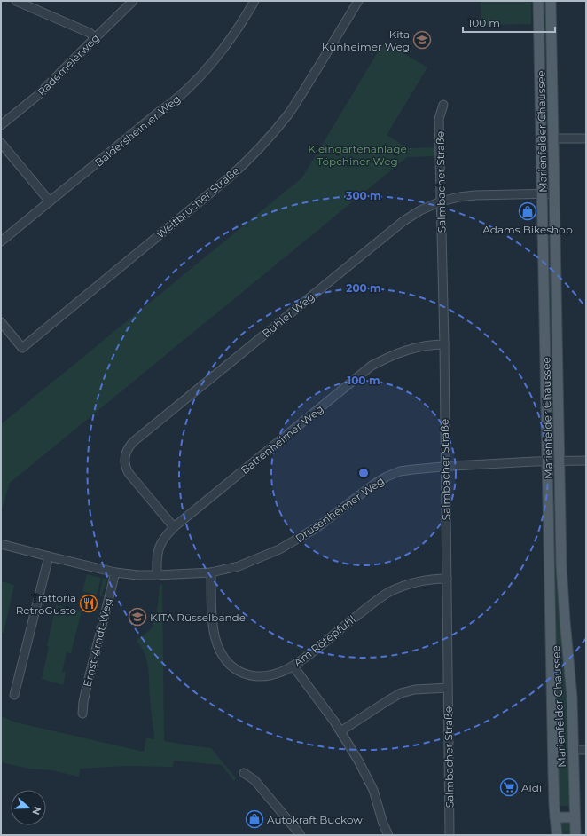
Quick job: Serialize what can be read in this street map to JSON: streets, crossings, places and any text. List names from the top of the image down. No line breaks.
{"streets":{"main road":["Marienfelder Chaussee"],"street":["Rademeierweg","Baldersheimer Weg","Salmbacher Straße","Weitbrucher Straße","Bühler Weg","Battenheimer Weg","Drusenheimer Weg","Am Rötepfuhl","Ernst-Arndt-Weg"]},"crossings":[["Marienfelder Chaussee","Bühler Weg"],["Marienfelder Chaussee","Drusenheimer Weg"],["Salmbacher Straße","Bühler Weg"],["Salmbacher Straße","Battenheimer Weg"],["Salmbacher Straße","Drusenheimer Weg"],["Salmbacher Straße","Am Rötepfuhl"],["Bühler Weg","Battenheimer Weg"],["Battenheimer Weg","Drusenheimer Weg"],["Drusenheimer Weg","Am Rötepfuhl"],["Drusenheimer Weg","Ernst-Arndt-Weg"]],"parks":["Kleingartenanlage Töpchiner Weg"],"places":{"school or university":["Kita Künheimer Weg","KITA Rüsselbande"],"shop":["Adams Bikeshop","Autokraft Buckow"],"restaurant":["Trattoria RetroGusto"],"supermarket":["Aldi"]},"scale_bar":"100 m","north":"right","rings":["300 m","200 m","100 m"]}
